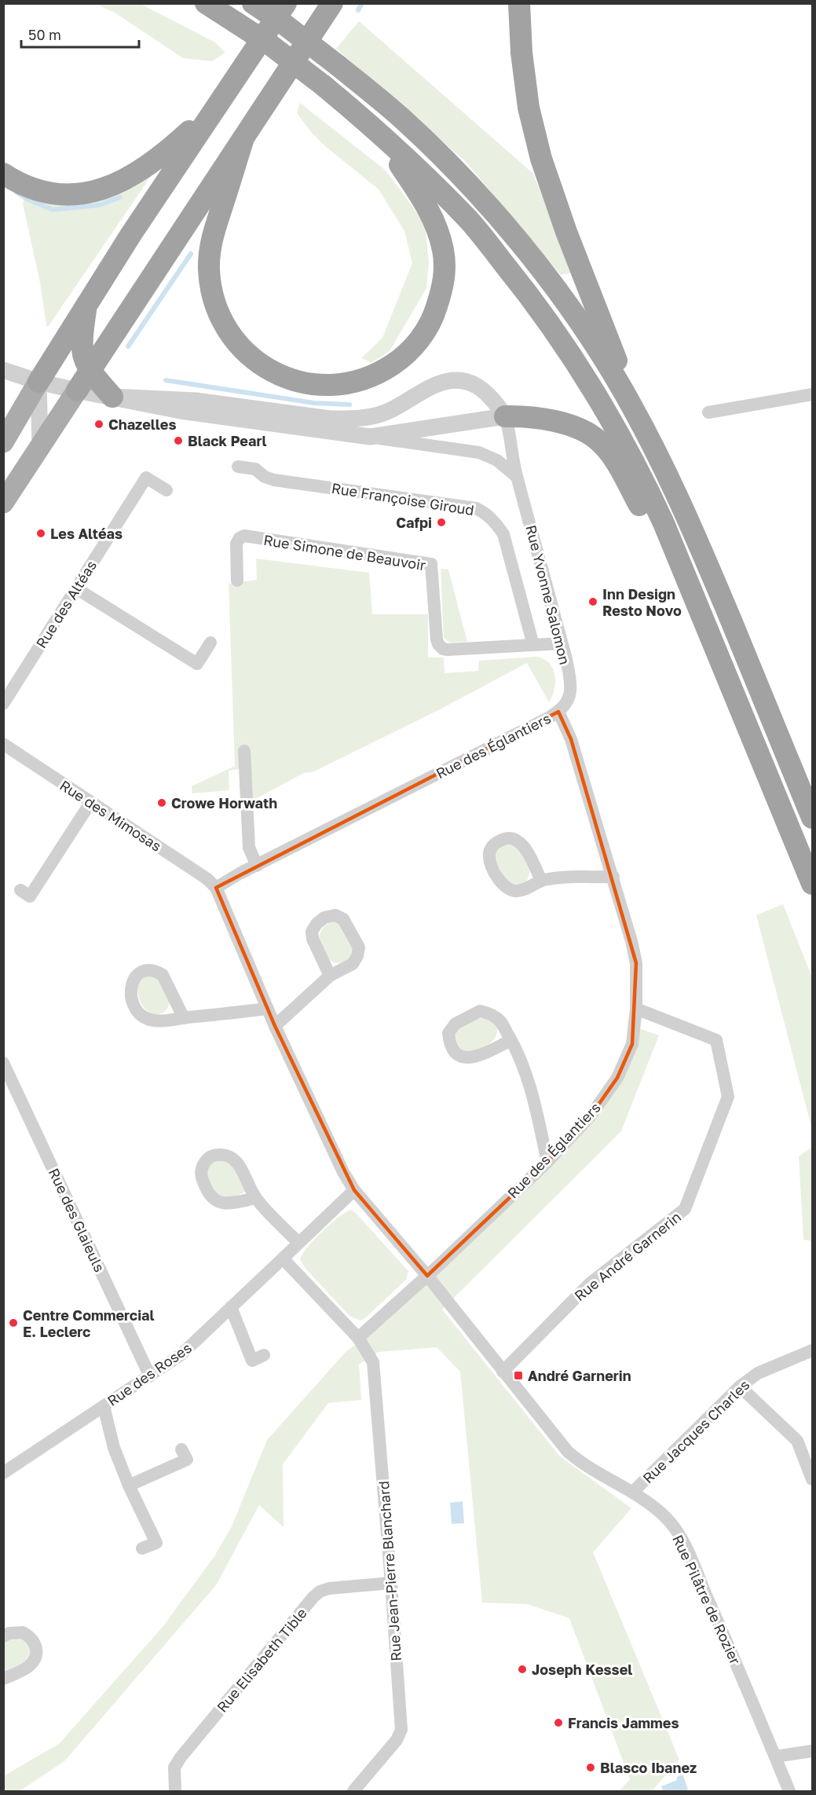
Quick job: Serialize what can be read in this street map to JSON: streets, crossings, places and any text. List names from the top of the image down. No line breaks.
{"streets":{"street":["Rue Françoise Giroud","Rue Simone de Beauvoir","Rue Yvonne Salomon","Rue des Altéas","Rue des Églantiers","Rue des Mimosas","Rue des Glaieuls","Rue André Garnerin","Rue des Roses","Rue Jacques Charles","Rue Jean-Pierre Blanchard","Rue Pilâtre de Rozier","Rue Elisabeth Tible"]},"crossings":[["Rue Françoise Giroud","Rue Simone de Beauvoir"],["Rue Simone de Beauvoir","Rue Yvonne Salomon"],["Rue Yvonne Salomon","Rue des Églantiers"],["Rue des Églantiers","Rue des Mimosas"],["Rue des Églantiers","Rue André Garnerin"],["Rue des Églantiers","Rue Jean-Pierre Blanchard"],["Rue des Églantiers","Rue Pilâtre de Rozier"],["Rue des Glaieuls","Rue des Roses"],["Rue André Garnerin","Rue Pilâtre de Rozier"],["Rue des Roses","Rue Jean-Pierre Blanchard"],["Rue des Roses","Rue Pilâtre de Rozier"],["Rue Jacques Charles","Rue Pilâtre de Rozier"],["Rue Jean-Pierre Blanchard","Rue Elisabeth Tible"]],"places":{"other":["Chazelles","Black Pearl","Cafpi","Les Altéas","Inn Design Resto Novo","Crowe Horwath","Centre Commercial E. Leclerc","Joseph Kessel","Francis Jammes","Blasco Ibanez"],"transit":["André Garnerin"]},"scale_bar":"50 m"}
